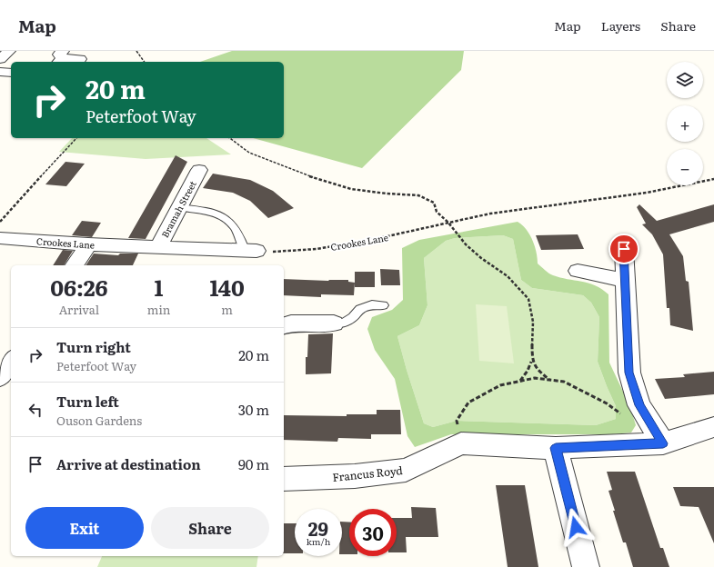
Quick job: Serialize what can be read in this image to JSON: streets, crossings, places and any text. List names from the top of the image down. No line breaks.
{"streets":{"street":["Bramah Street","Crookes Lane","Francus Royd"]},"crossings":[["Bramah Street","Crookes Lane"]],"page":{"header":"Map","nav":["Map","Layers","Share"],"map_buttons":["+","−"],"turn":["20 m","Peterfoot Way"],"eta":["06:26","Arrival","1","min","140","m"],"list":[{"name":"Turn right","note":"Peterfoot Way","value":"20 m"},{"name":"Turn left","note":"Ouson Gardens","value":"30 m"},{"name":"Arrive at destination","value":"90 m"}],"buttons":["Exit","Share"],"speed":"29 km/h","limit":"30"}}
